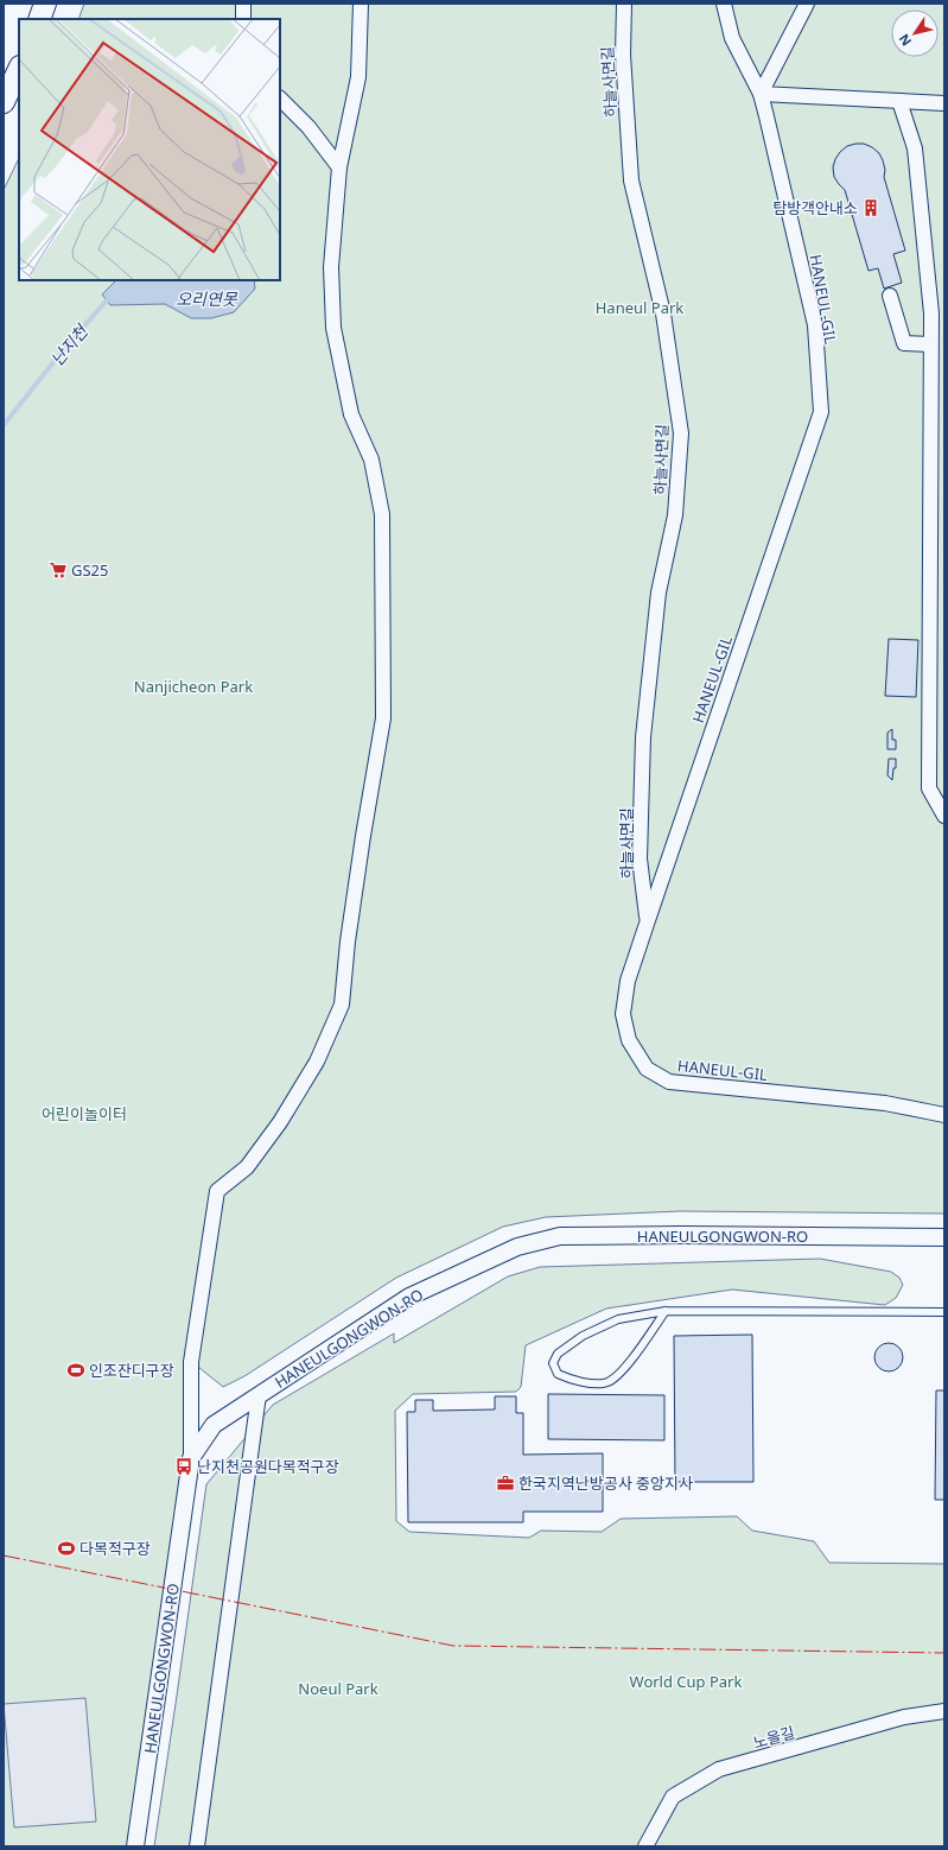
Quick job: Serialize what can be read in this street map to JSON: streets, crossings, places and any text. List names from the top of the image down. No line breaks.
{"streets":{"street":["하늘사면길","HANEUL-GIL","HANEULGONGWON-RO","노을길"]},"crossings":[["하늘사면길","HANEUL-GIL"]],"water":["오리연못","난지천"],"parks":["Haneul Park","Nanjicheon Park","어린이놀이터","World Cup Park","Noeul Park"],"places":{"building":["탐방객안내소"],"supermarket":["GS25"],"sports":["인조잔디구장","다목적구장"],"bus stop":["난지천공원다목적구장"],"office":["한국지역난방공사 중앙지사"]},"north":"bottom left"}
